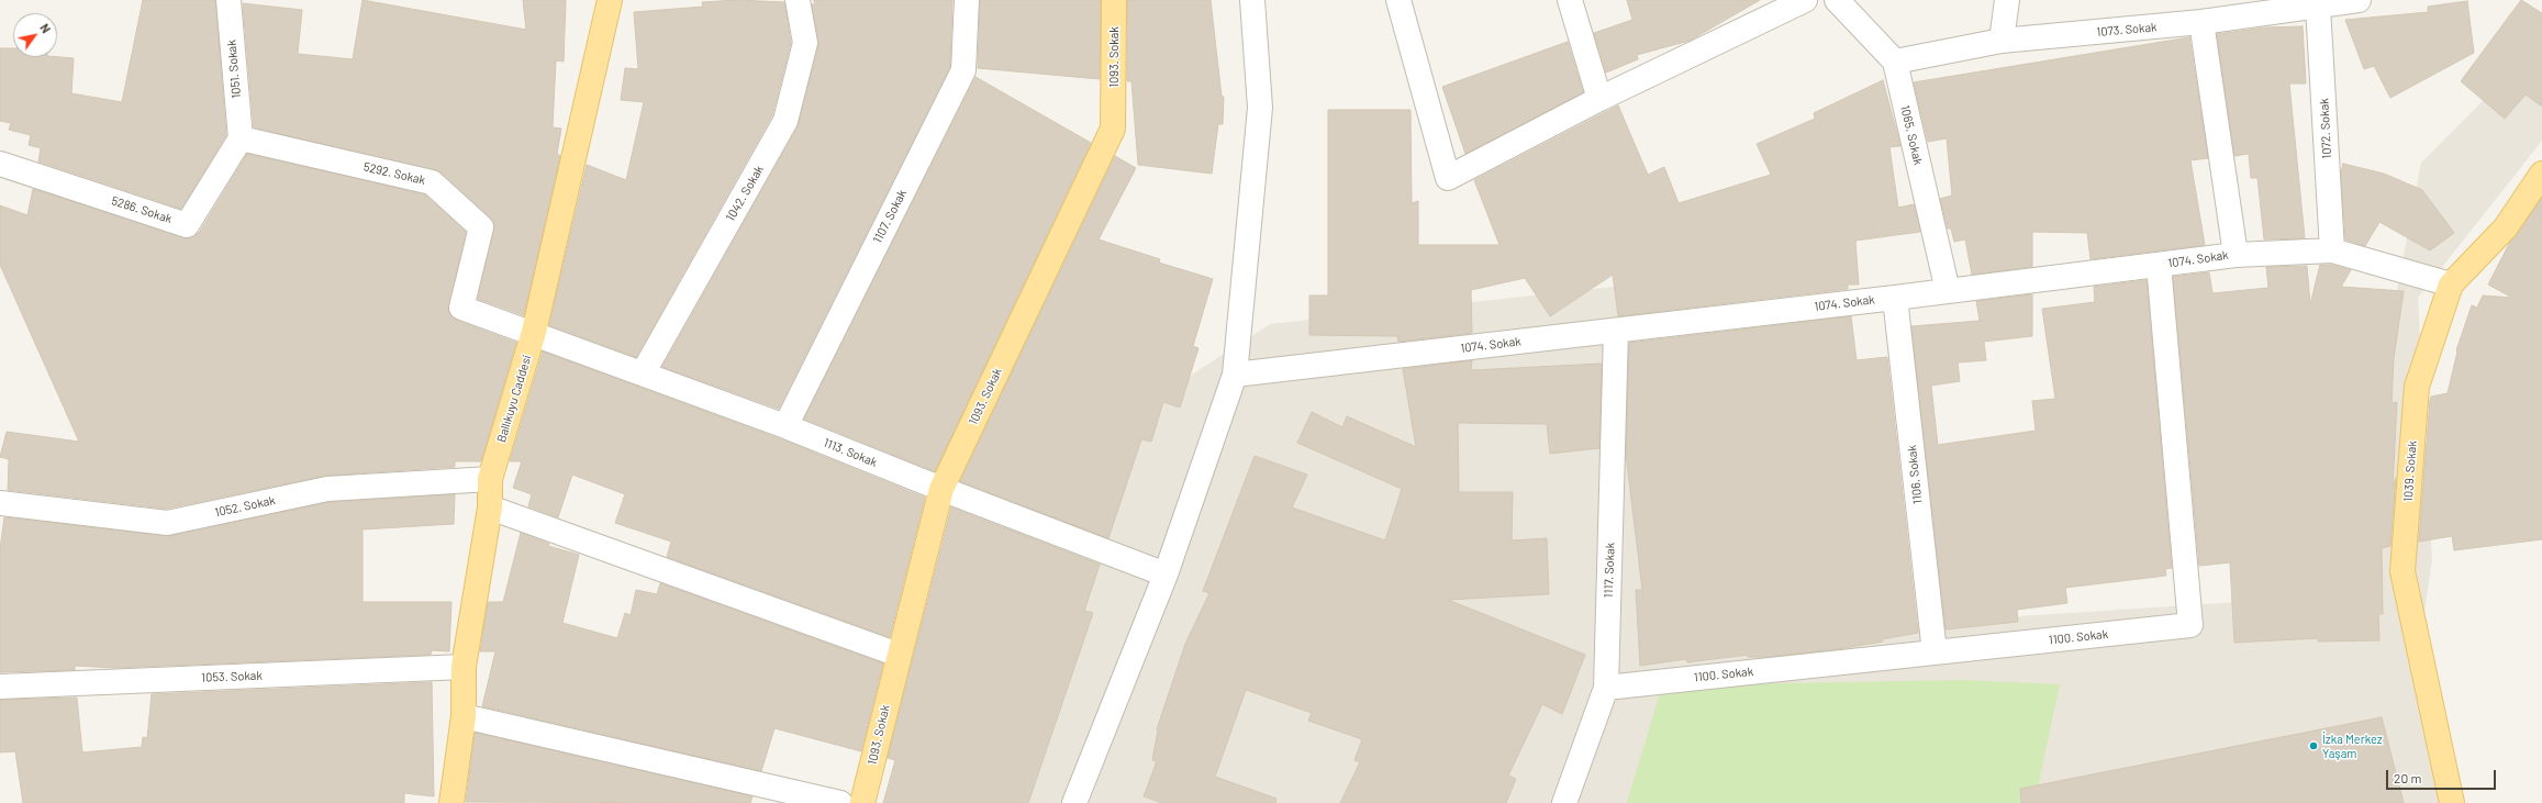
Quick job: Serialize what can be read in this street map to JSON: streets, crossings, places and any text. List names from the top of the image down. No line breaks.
{"streets":{"main road":["1093. Sokak","Ballıkuyu Caddesi","1039. Sokak"],"street":["1073. Sokak","1051. Sokak","1072. Sokak","1065. Sokak","5292. Sokak","1042. Sokak","5286. Sokak","1107. Sokak","1074. Sokak","1113. Sokak","1106. Sokak","1052. Sokak","1117. Sokak","1100. Sokak","1053. Sokak"]},"crossings":[["1073. Sokak","1072. Sokak"],["1073. Sokak","1065. Sokak"],["1093. Sokak","1113. Sokak"],["1051. Sokak","5292. Sokak"],["1051. Sokak","5286. Sokak"],["1072. Sokak","1074. Sokak"],["1065. Sokak","1074. Sokak"],["5292. Sokak","5286. Sokak"],["5292. Sokak","Ballıkuyu Caddesi"],["5292. Sokak","1113. Sokak"],["1042. Sokak","1113. Sokak"],["1107. Sokak","1113. Sokak"],["1074. Sokak","1039. Sokak"],["1074. Sokak","1106. Sokak"],["1074. Sokak","1117. Sokak"],["1074. Sokak","1100. Sokak"],["Ballıkuyu Caddesi","1113. Sokak"],["Ballıkuyu Caddesi","1052. Sokak"],["Ballıkuyu Caddesi","1053. Sokak"],["1106. Sokak","1100. Sokak"],["1117. Sokak","1100. Sokak"]],"places":["İzka Merkez Yaşam"],"scale_bar":"20 m","north":"top right"}
